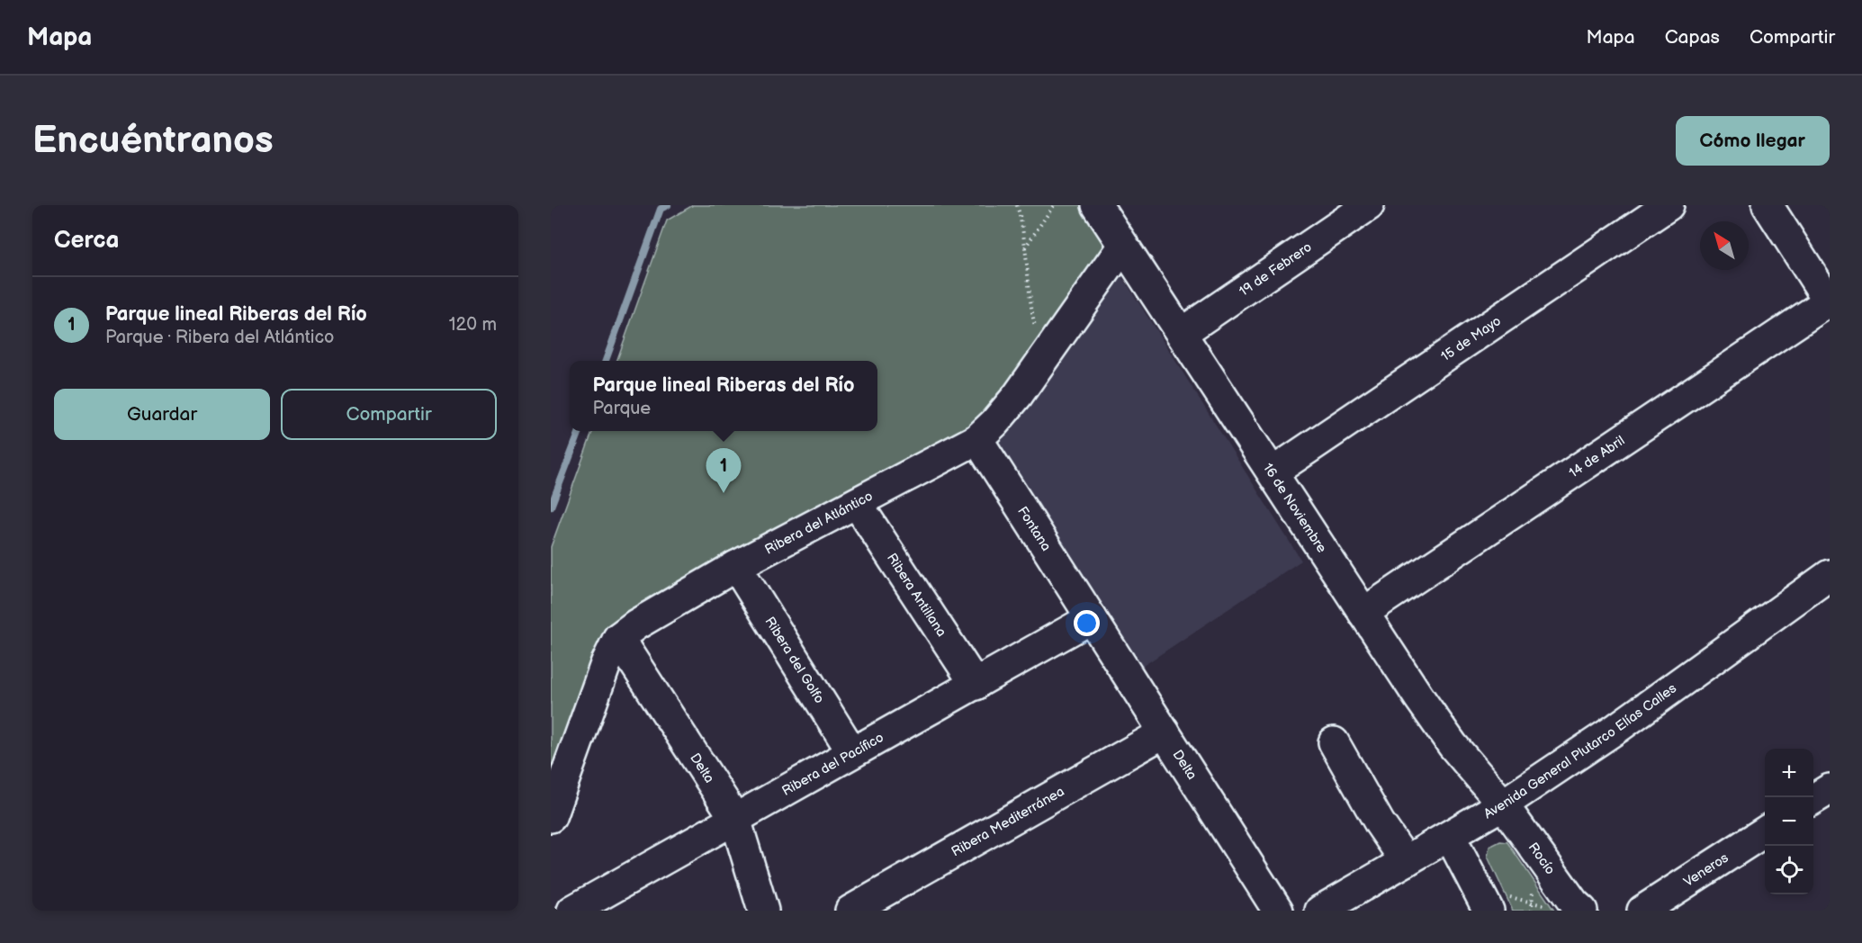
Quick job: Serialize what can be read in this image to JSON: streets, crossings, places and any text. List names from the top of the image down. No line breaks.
{"streets":{"street":["19 de Febrero","15 de Mayo","14 de Abril","16 de Noviembre","Ribera del Atlántico","Fontana","Ribera Antillana","Ribera del Golfo","Avenida General Plutarco Elías Calles","Delta","Ribera del Pacífico","Ribera Mediterránea","Rocío","Veneros"]},"crossings":[["19 de Febrero","16 de Noviembre"],["15 de Mayo","16 de Noviembre"],["14 de Abril","16 de Noviembre"],["16 de Noviembre","Ribera del Atlántico"],["16 de Noviembre","Avenida General Plutarco Elías Calles"],["16 de Noviembre","Rocío"],["Ribera del Atlántico","Fontana"],["Ribera del Atlántico","Ribera Antillana"],["Ribera del Atlántico","Ribera del Golfo"],["Ribera del Atlántico","Delta"],["Fontana","Delta"],["Fontana","Ribera del Pacífico"],["Ribera Antillana","Ribera del Pacífico"],["Ribera del Golfo","Ribera del Pacífico"],["Avenida General Plutarco Elías Calles","Rocío"],["Delta","Ribera del Pacífico"],["Delta","Ribera Mediterránea"]],"north":"top left","page":{"header":"Mapa","nav":["Mapa","Capas","Compartir"],"buttons":["Cómo llegar",["Guardar","Compartir"]],"title":"Encuéntranos","heading":"Cerca","list":[{"mark":"1","name":"Parque lineal Riberas del Río","note":"Parque · Ribera del Atlántico","value":"120 m"}],"popup":["Parque lineal Riberas del Río","Parque"],"pins":"1","map_buttons":["+","−"]}}
